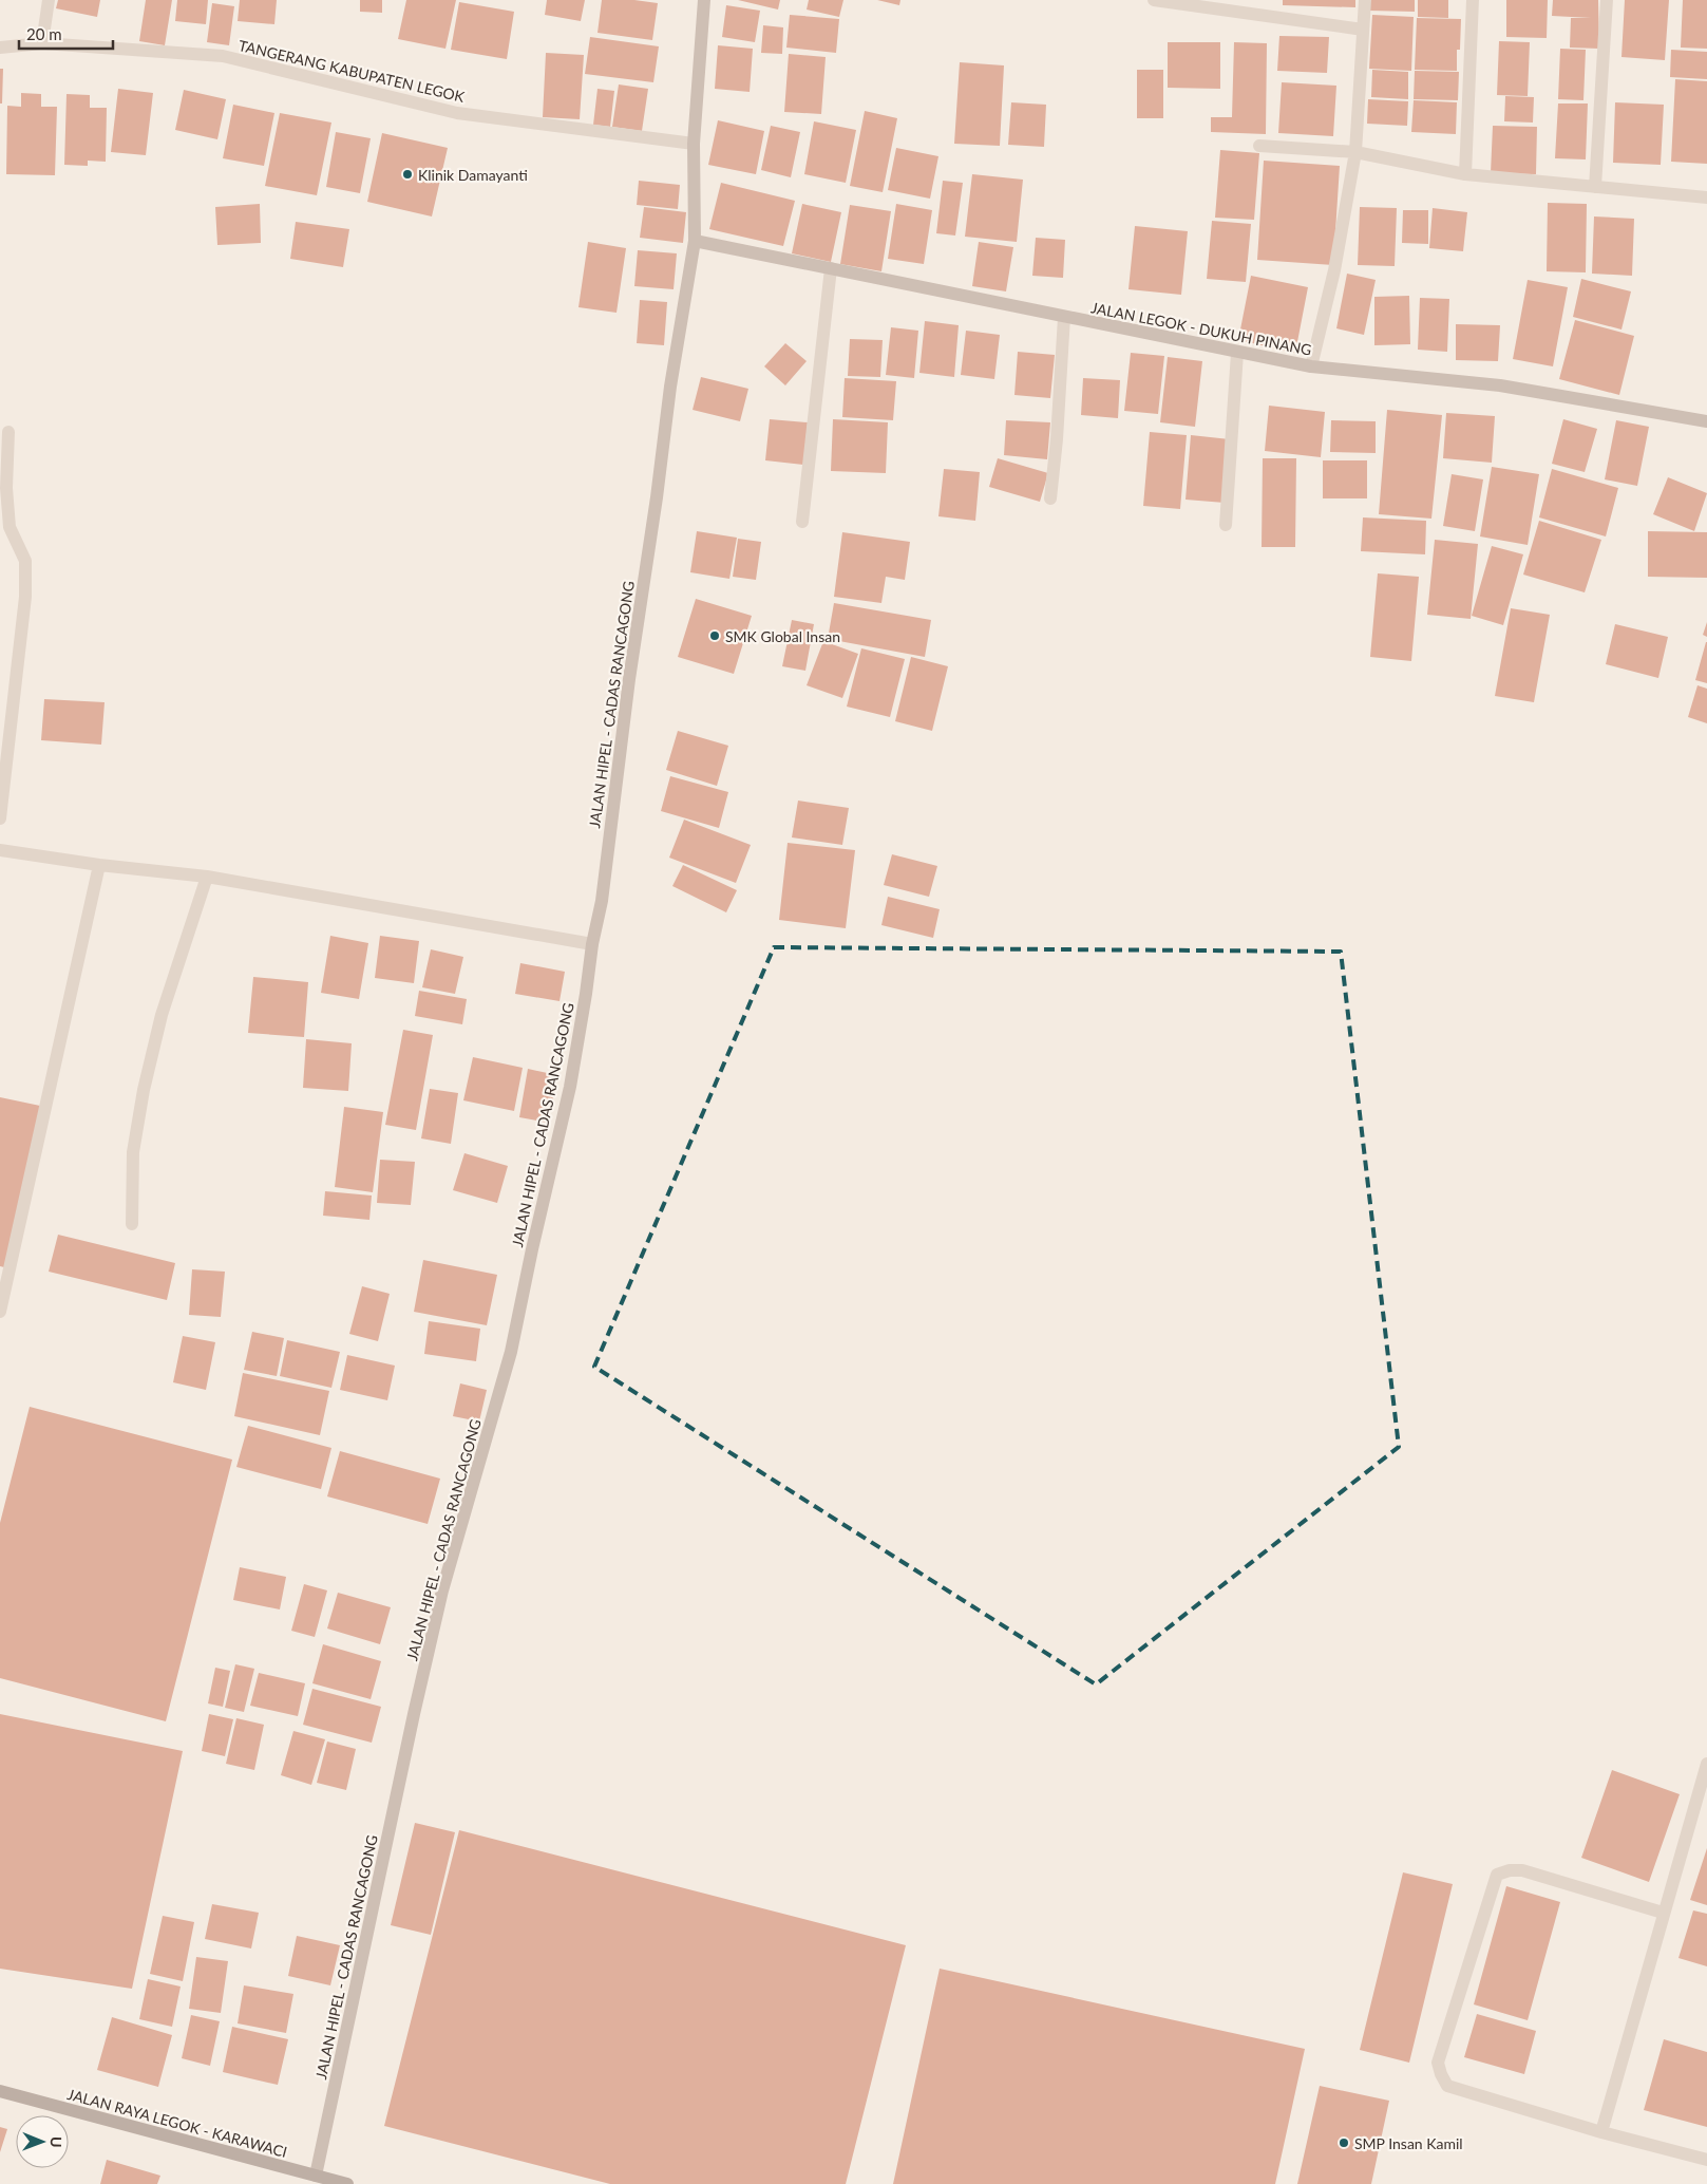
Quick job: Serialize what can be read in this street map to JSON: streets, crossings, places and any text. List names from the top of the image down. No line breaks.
{"streets":{"main road":["JALAN RAYA LEGOK - KARAWACI"],"street":["TANGERANG KABUPATEN LEGOK","JALAN LEGOK - DUKUH PINANG","JALAN HIPEL - CADAS RANCAGONG"]},"crossings":[["TANGERANG KABUPATEN LEGOK","JALAN HIPEL - CADAS RANCAGONG"],["JALAN LEGOK - DUKUH PINANG","JALAN HIPEL - CADAS RANCAGONG"],["JALAN HIPEL - CADAS RANCAGONG","JALAN RAYA LEGOK - KARAWACI"]],"places":["Klinik Damayanti","SMK Global Insan","SMP Insan Kamil"],"scale_bar":"20 m","north":"right"}
